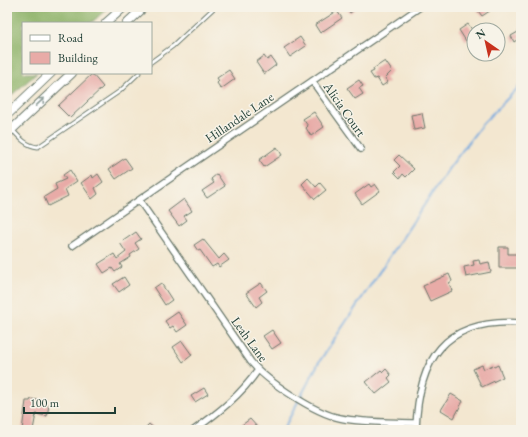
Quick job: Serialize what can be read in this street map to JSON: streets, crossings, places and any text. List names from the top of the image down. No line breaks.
{"streets":{"street":["Alicia Court","Hillandale Lane","Leah Lane"]},"crossings":[["Alicia Court","Hillandale Lane"],["Hillandale Lane","Leah Lane"]],"legend":["Road","Building"],"scale_bar":"100 m","north":"top left"}
